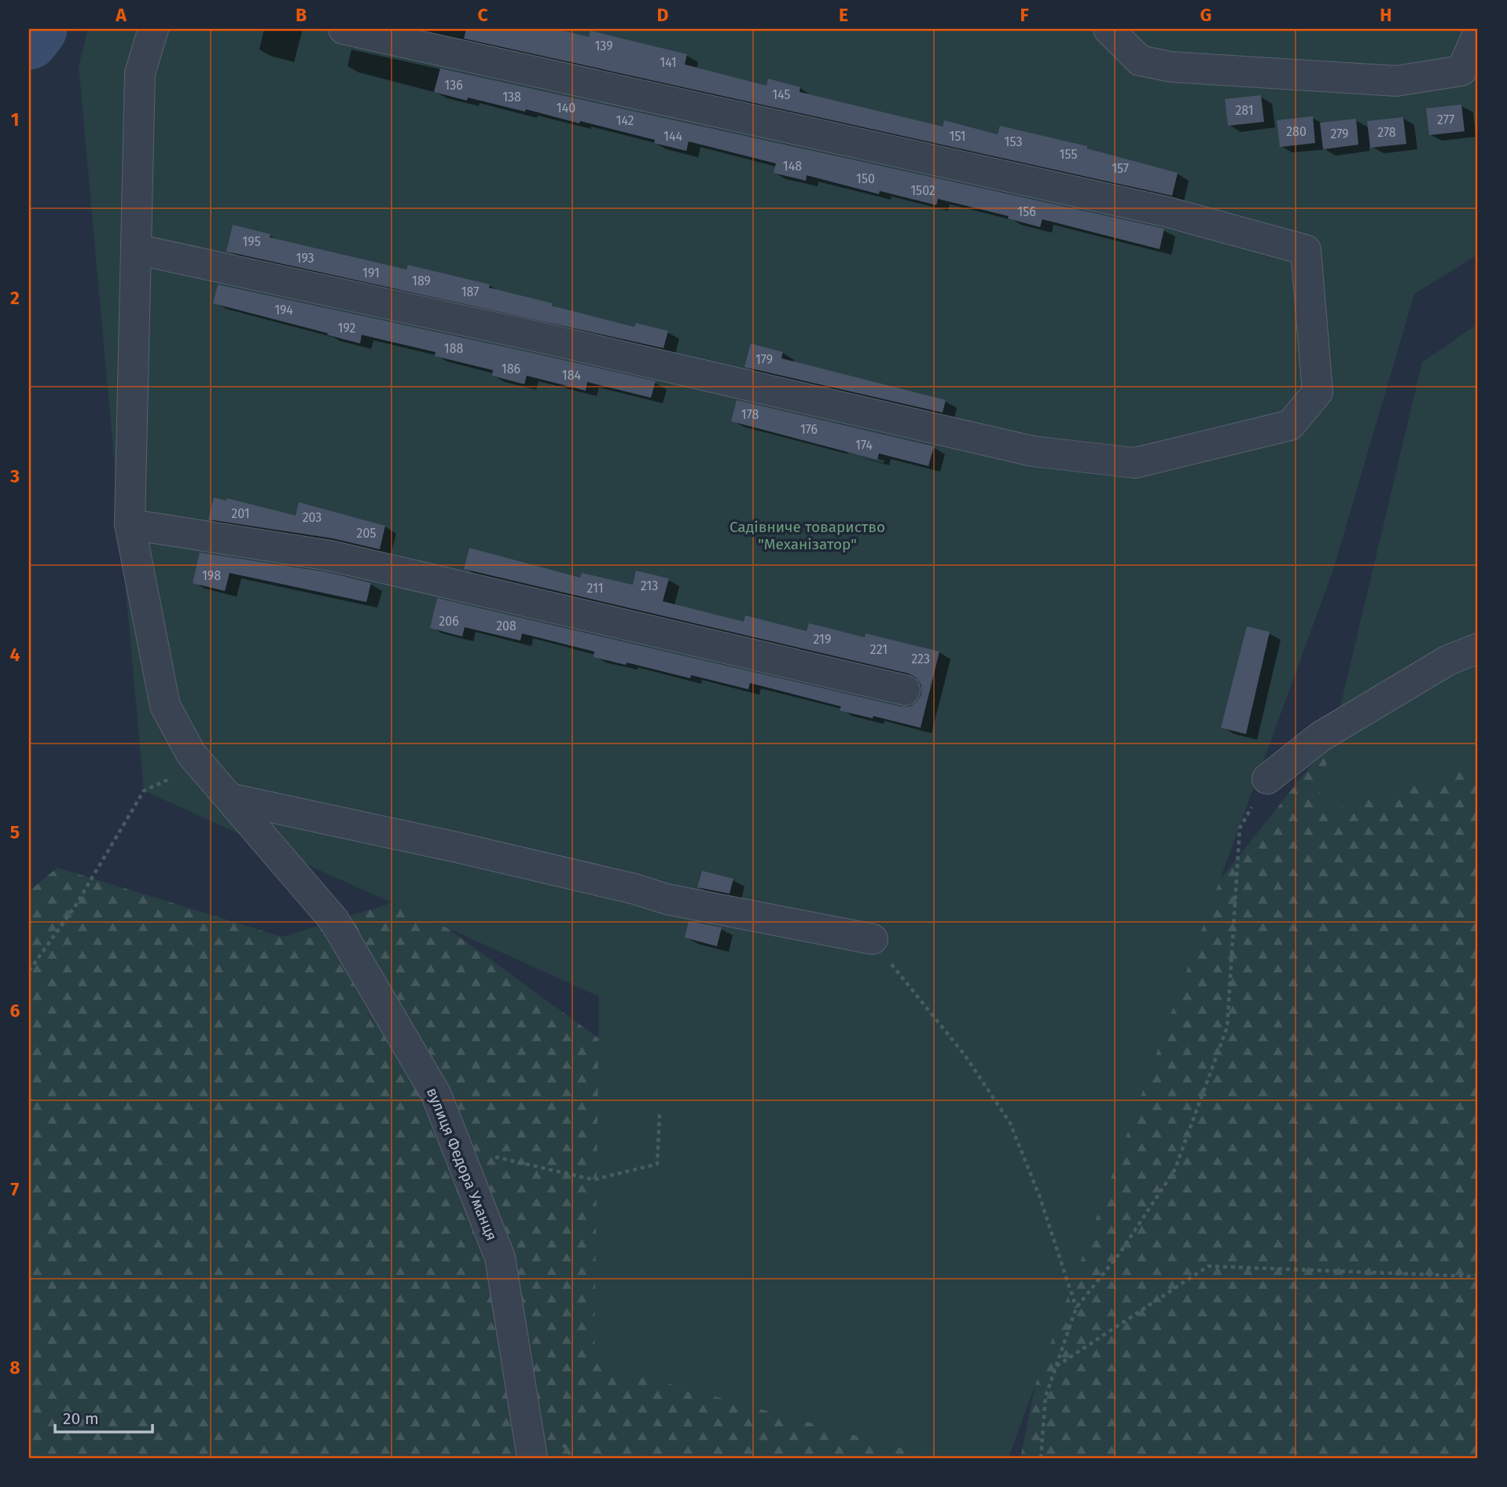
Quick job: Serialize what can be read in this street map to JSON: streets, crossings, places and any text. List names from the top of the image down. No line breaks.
{"streets":{"street":["вулиця Федора Уманця"]},"parks":["Садівниче товариство \"Механізатор\""],"house_numbers":["139","141","136","145","138","140","281","277","142","280","278","279","144","151","153","155","148","157","150","1502","156","195","193","191","189","187","194","192","188","179","186","184","178","176","174","201","203","205","198","213","211","206","208","219","221","223"],"scale_bar":"20 m","grid":{"columns":["A","B","C","D","E","F","G","H"],"rows":["1","2","3","4","5","6","7","8"]}}
